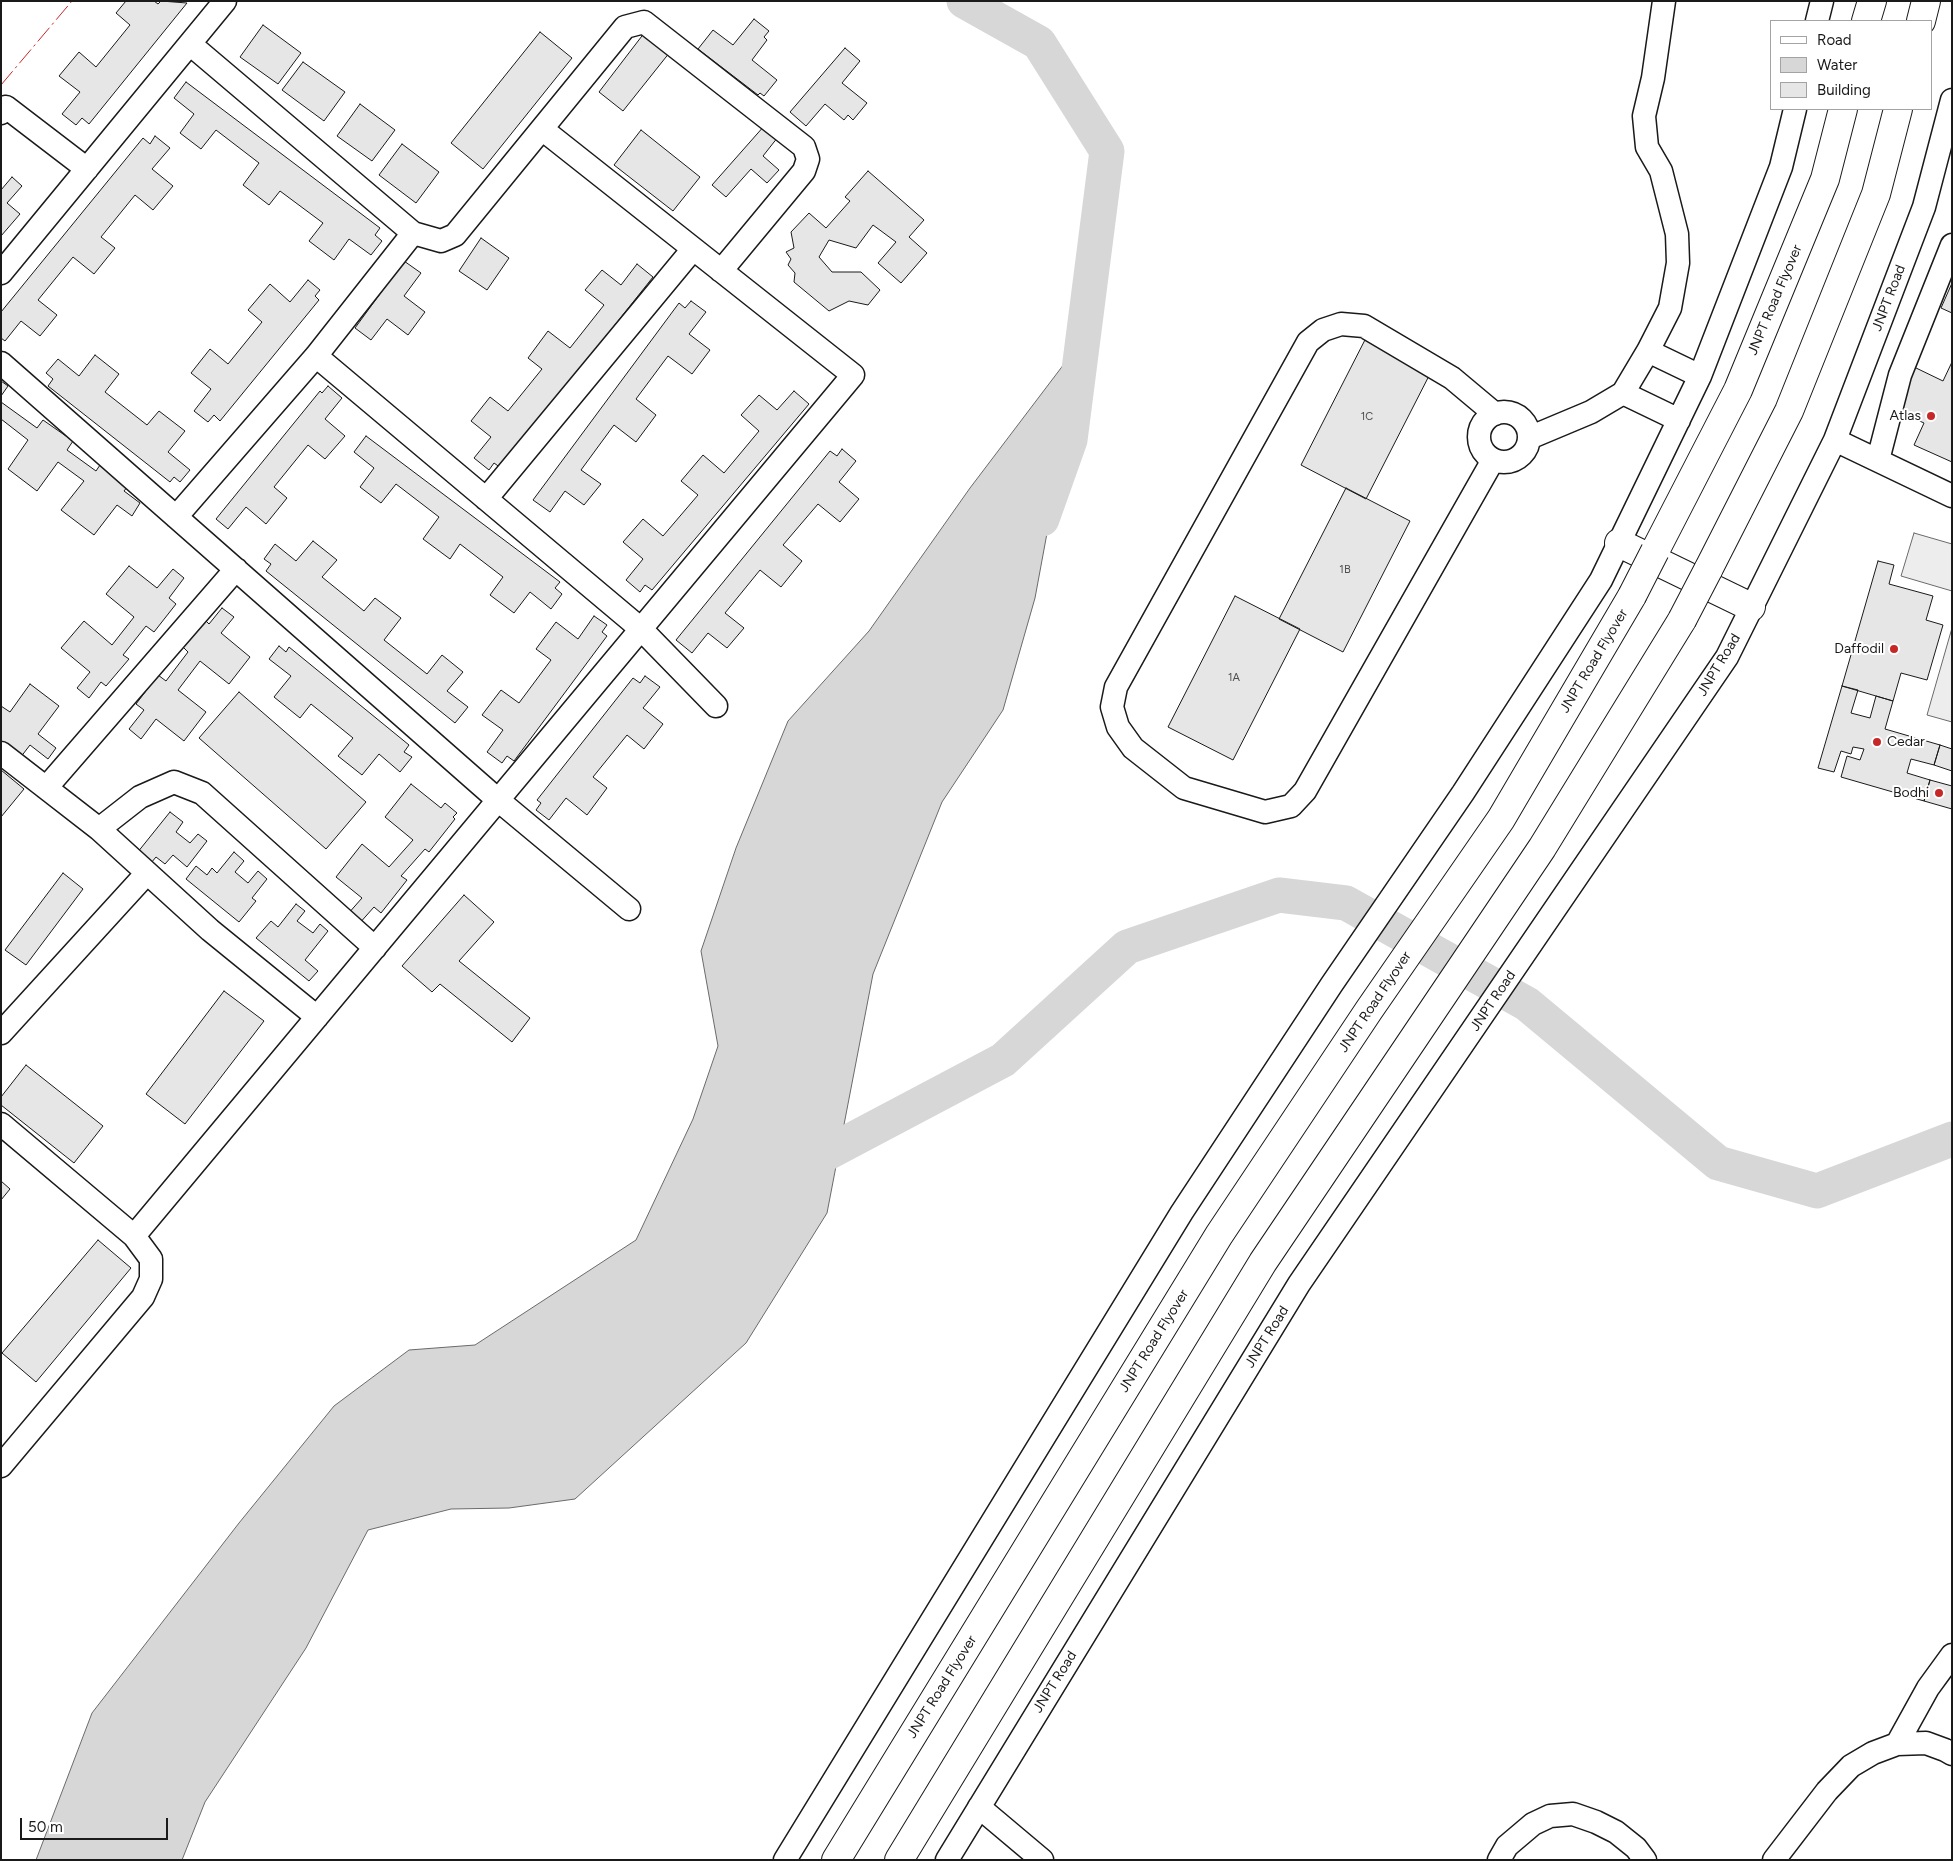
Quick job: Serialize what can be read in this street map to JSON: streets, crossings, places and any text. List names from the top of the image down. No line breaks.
{"streets":{"highway":["JNPT Road Flyover"],"street":["JNPT Road"]},"places":["Atlas","Daffodil","Cedar","Bodhi"],"house_numbers":["1C","1B","1A"],"legend":["Road","Water","Building"],"scale_bar":"50 m"}
